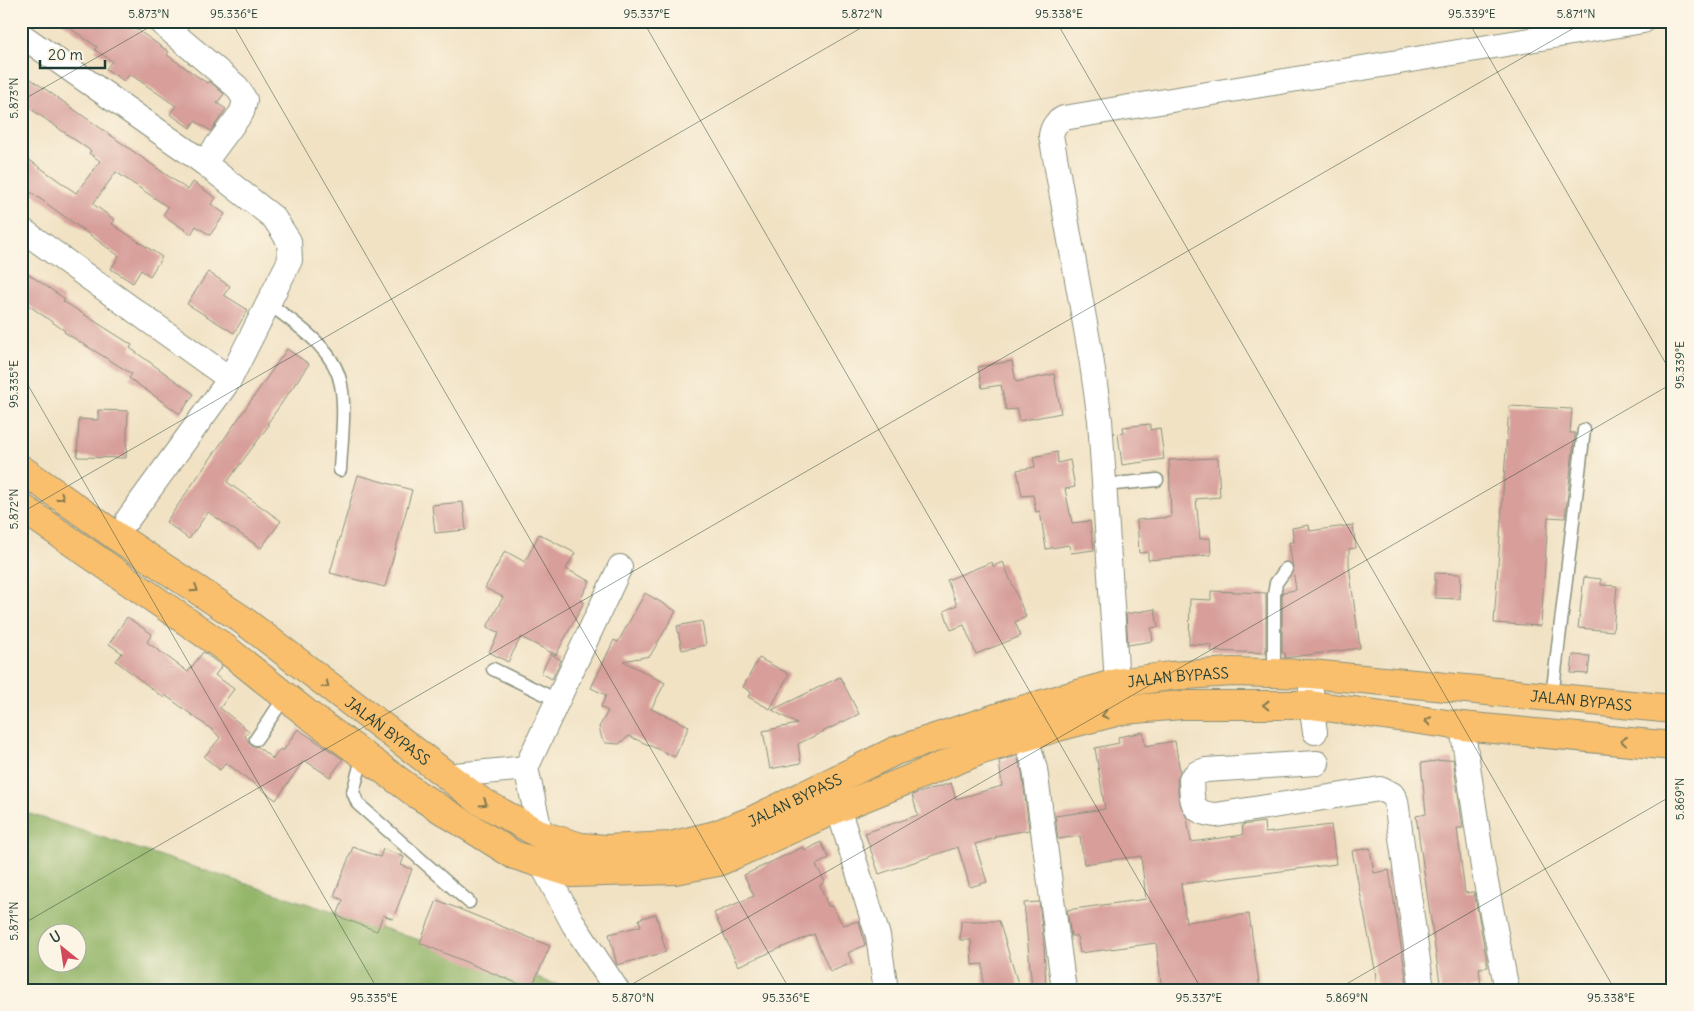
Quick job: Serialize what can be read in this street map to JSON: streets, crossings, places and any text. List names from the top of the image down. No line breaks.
{"streets":{"highway":["JALAN BYPASS"]},"scale_bar":"20 m","north":"top left","coordinates":["5.873°N","95.336°E","95.337°E","5.872°N","95.338°E","95.339°E","5.871°N","95.335°E","5.869°N","5.870°N"]}
